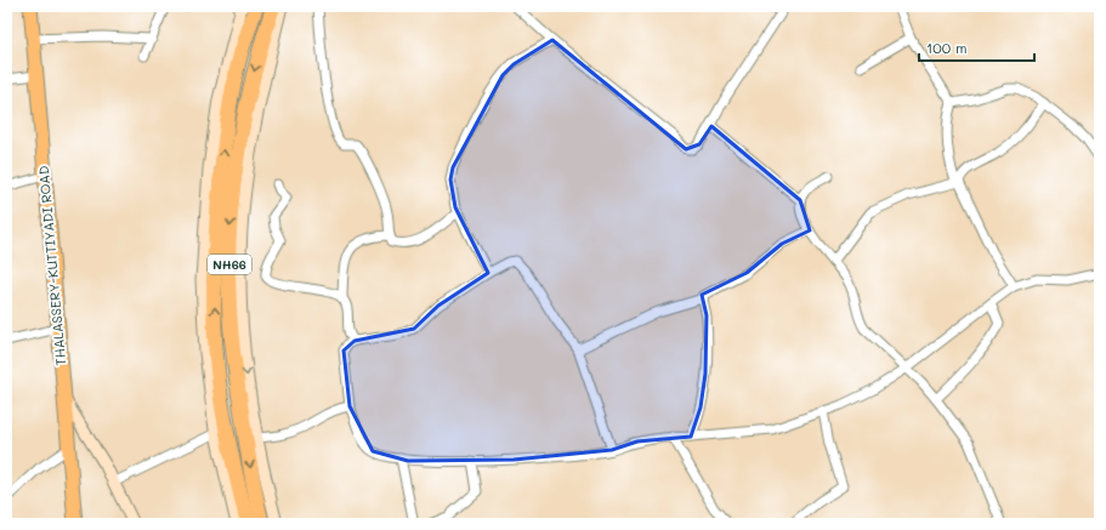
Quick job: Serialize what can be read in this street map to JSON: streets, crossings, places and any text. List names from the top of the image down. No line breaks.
{"streets":{"highway":["NH66"],"main road":["THALASSERY-KUTTIYADI ROAD"]},"scale_bar":"100 m"}
